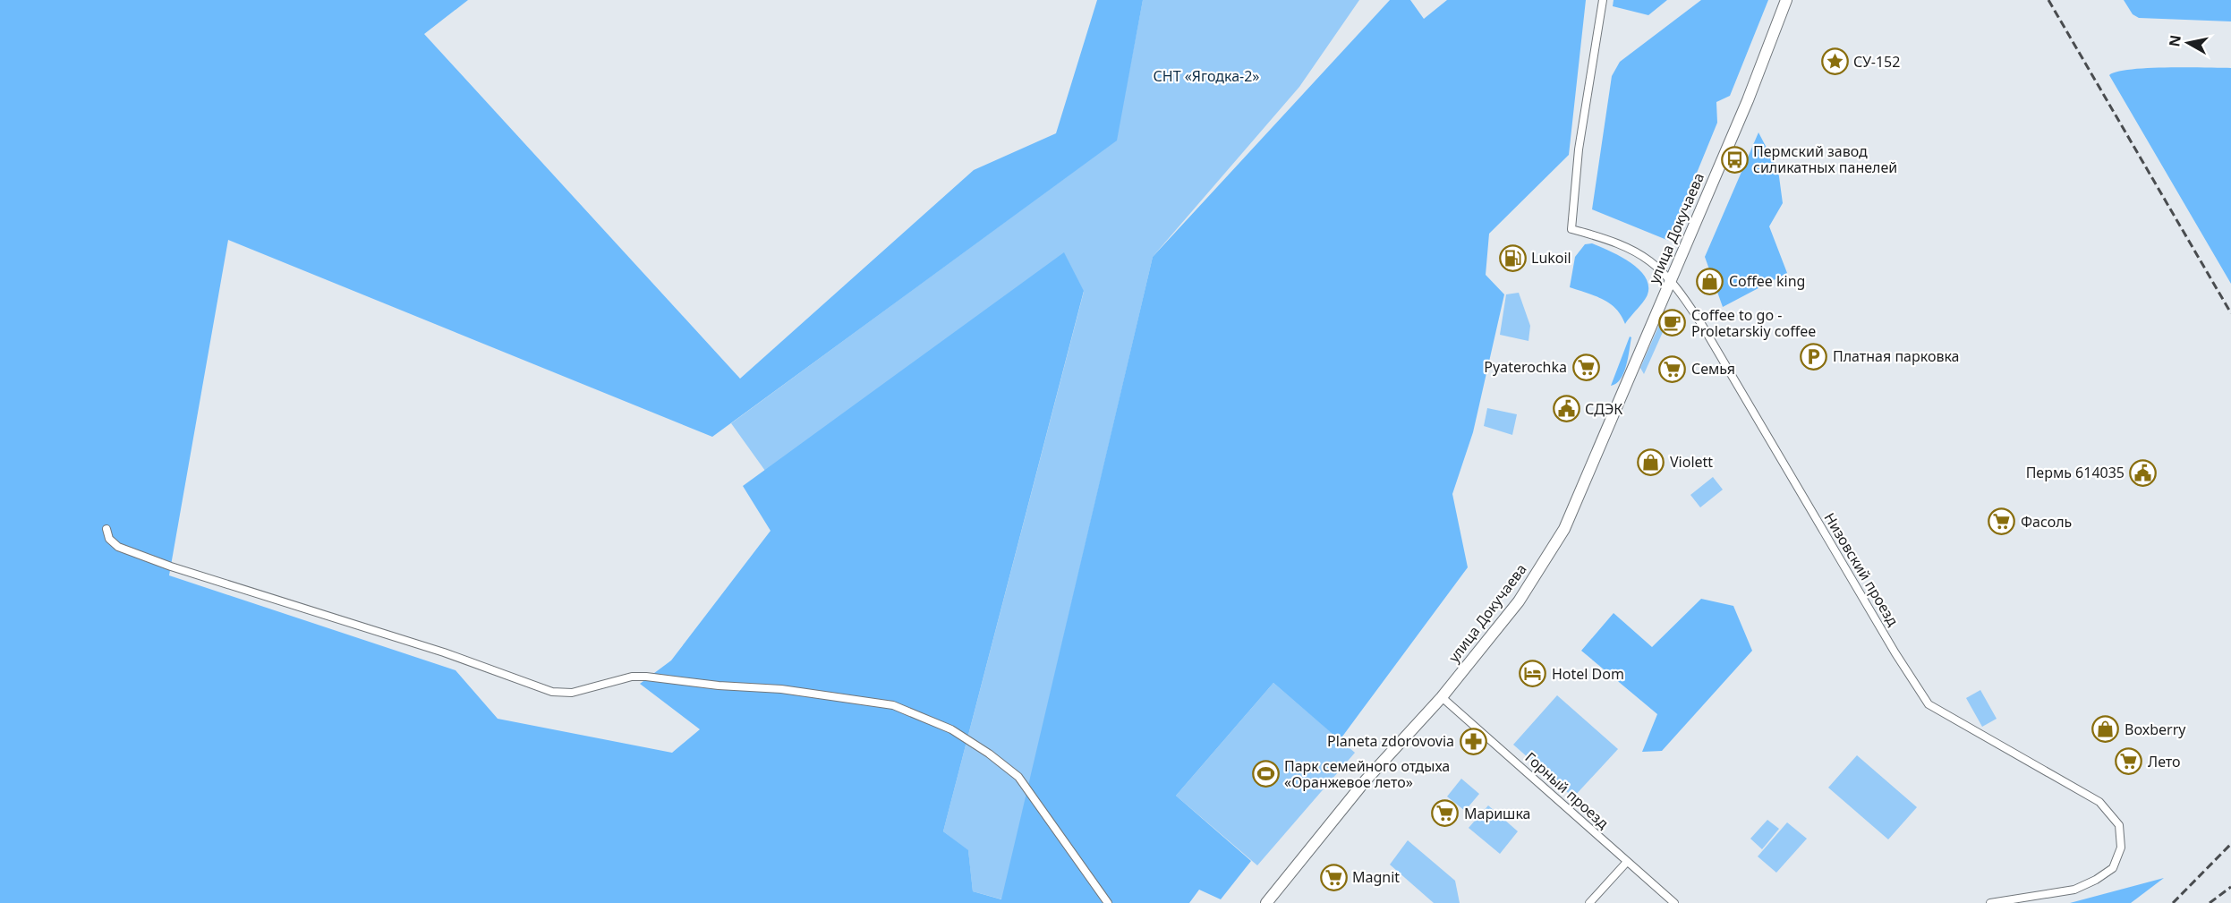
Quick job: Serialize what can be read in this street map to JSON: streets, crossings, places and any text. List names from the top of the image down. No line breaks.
{"streets":{"main road":["улица Докучаева"],"street":["Низовский проезд","Горный проезд"]},"crossings":[["улица Докучаева","Низовский проезд"],["улица Докучаева","Горный проезд"]],"parks":["СНТ «Ягодка-2»"],"places":{"place":["СУ-152"],"bus stop":["Пермский завод силикатных панелей"],"fuel station":["Lukoil"],"shop":["Coffee king","Violett","Boxberry"],"cafe":["Coffee to go - Proletarskiy coffee"],"parking":["Платная парковка"],"supermarket":["Pyaterochka","Семья","Фасоль","Лето","Маришка","Magnit"],"public building":["СДЭК","Пермь 614035"],"hotel":["Hotel Dom"],"pharmacy":["Planeta zdorovovia"],"sports":["Парк семейного отдыха «Оранжевое лето»"]},"north":"left"}
